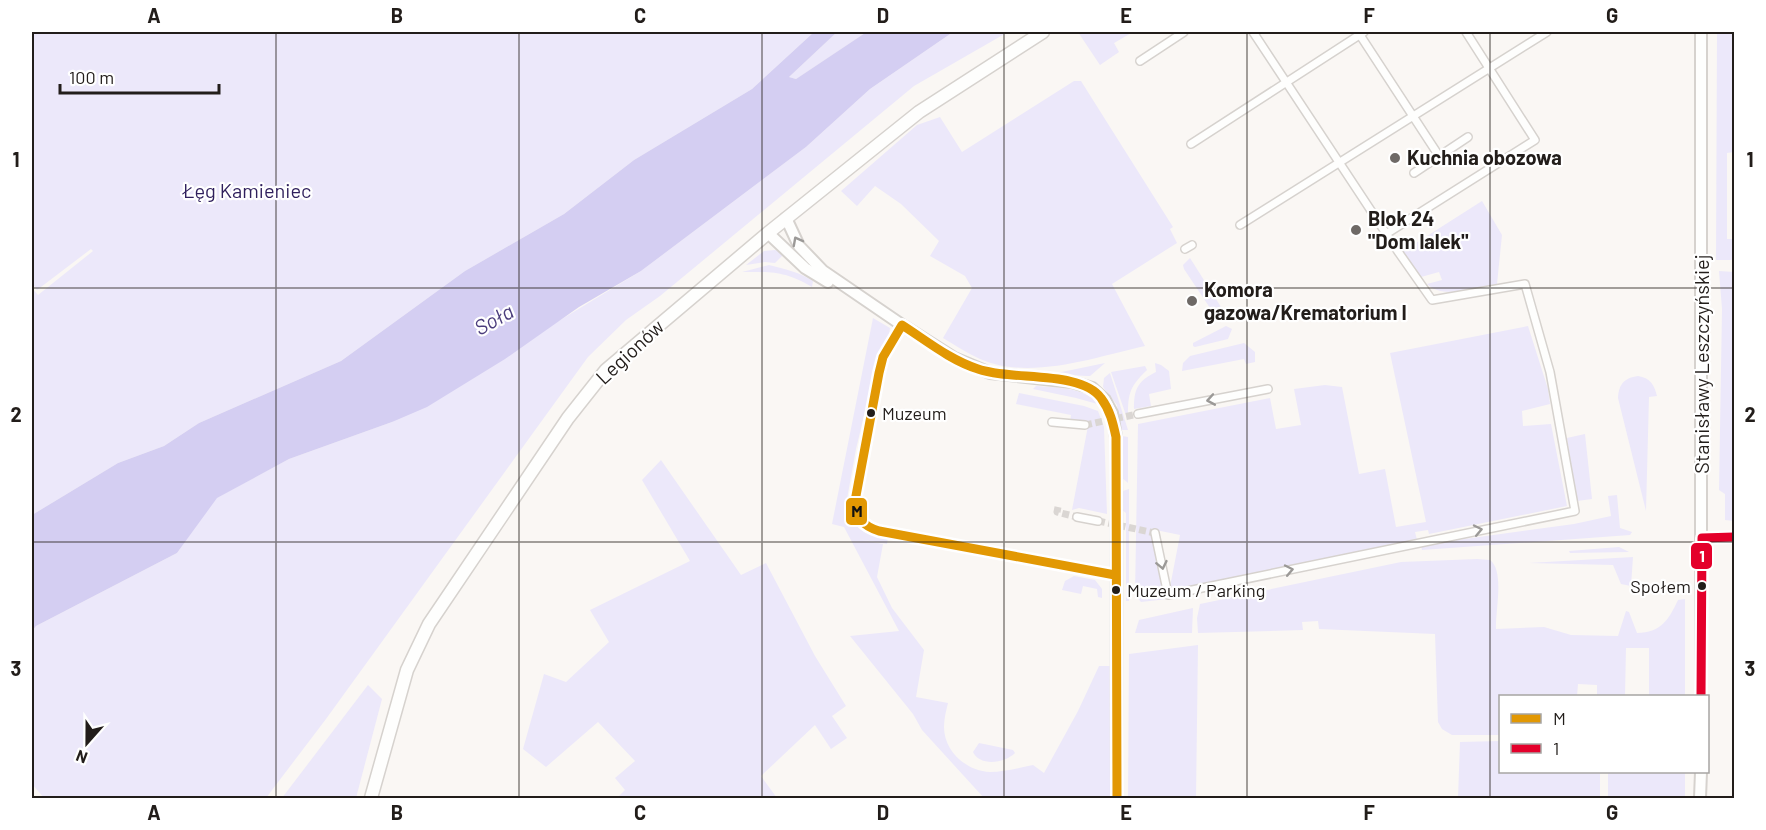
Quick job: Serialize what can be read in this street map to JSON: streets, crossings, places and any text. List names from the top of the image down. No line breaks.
{"streets":{"main road":["Legionów"],"street":["Stanisławy Leszczyńskiej"]},"water":["Soła"],"parks":["Łęg Kamieniec"],"places":["Kuchnia obozowa","Blok 24 \"Dom lalek\"","Komora gazowa/Krematorium I","Muzeum","Społem","Muzeum / Parking"],"lines":["transit line M","transit line 1"],"legend":["M","1"],"scale_bar":"100 m","north":"bottom","grid":{"columns":["A","B","C","D","E","F","G"],"rows":["1","2","3"]}}
